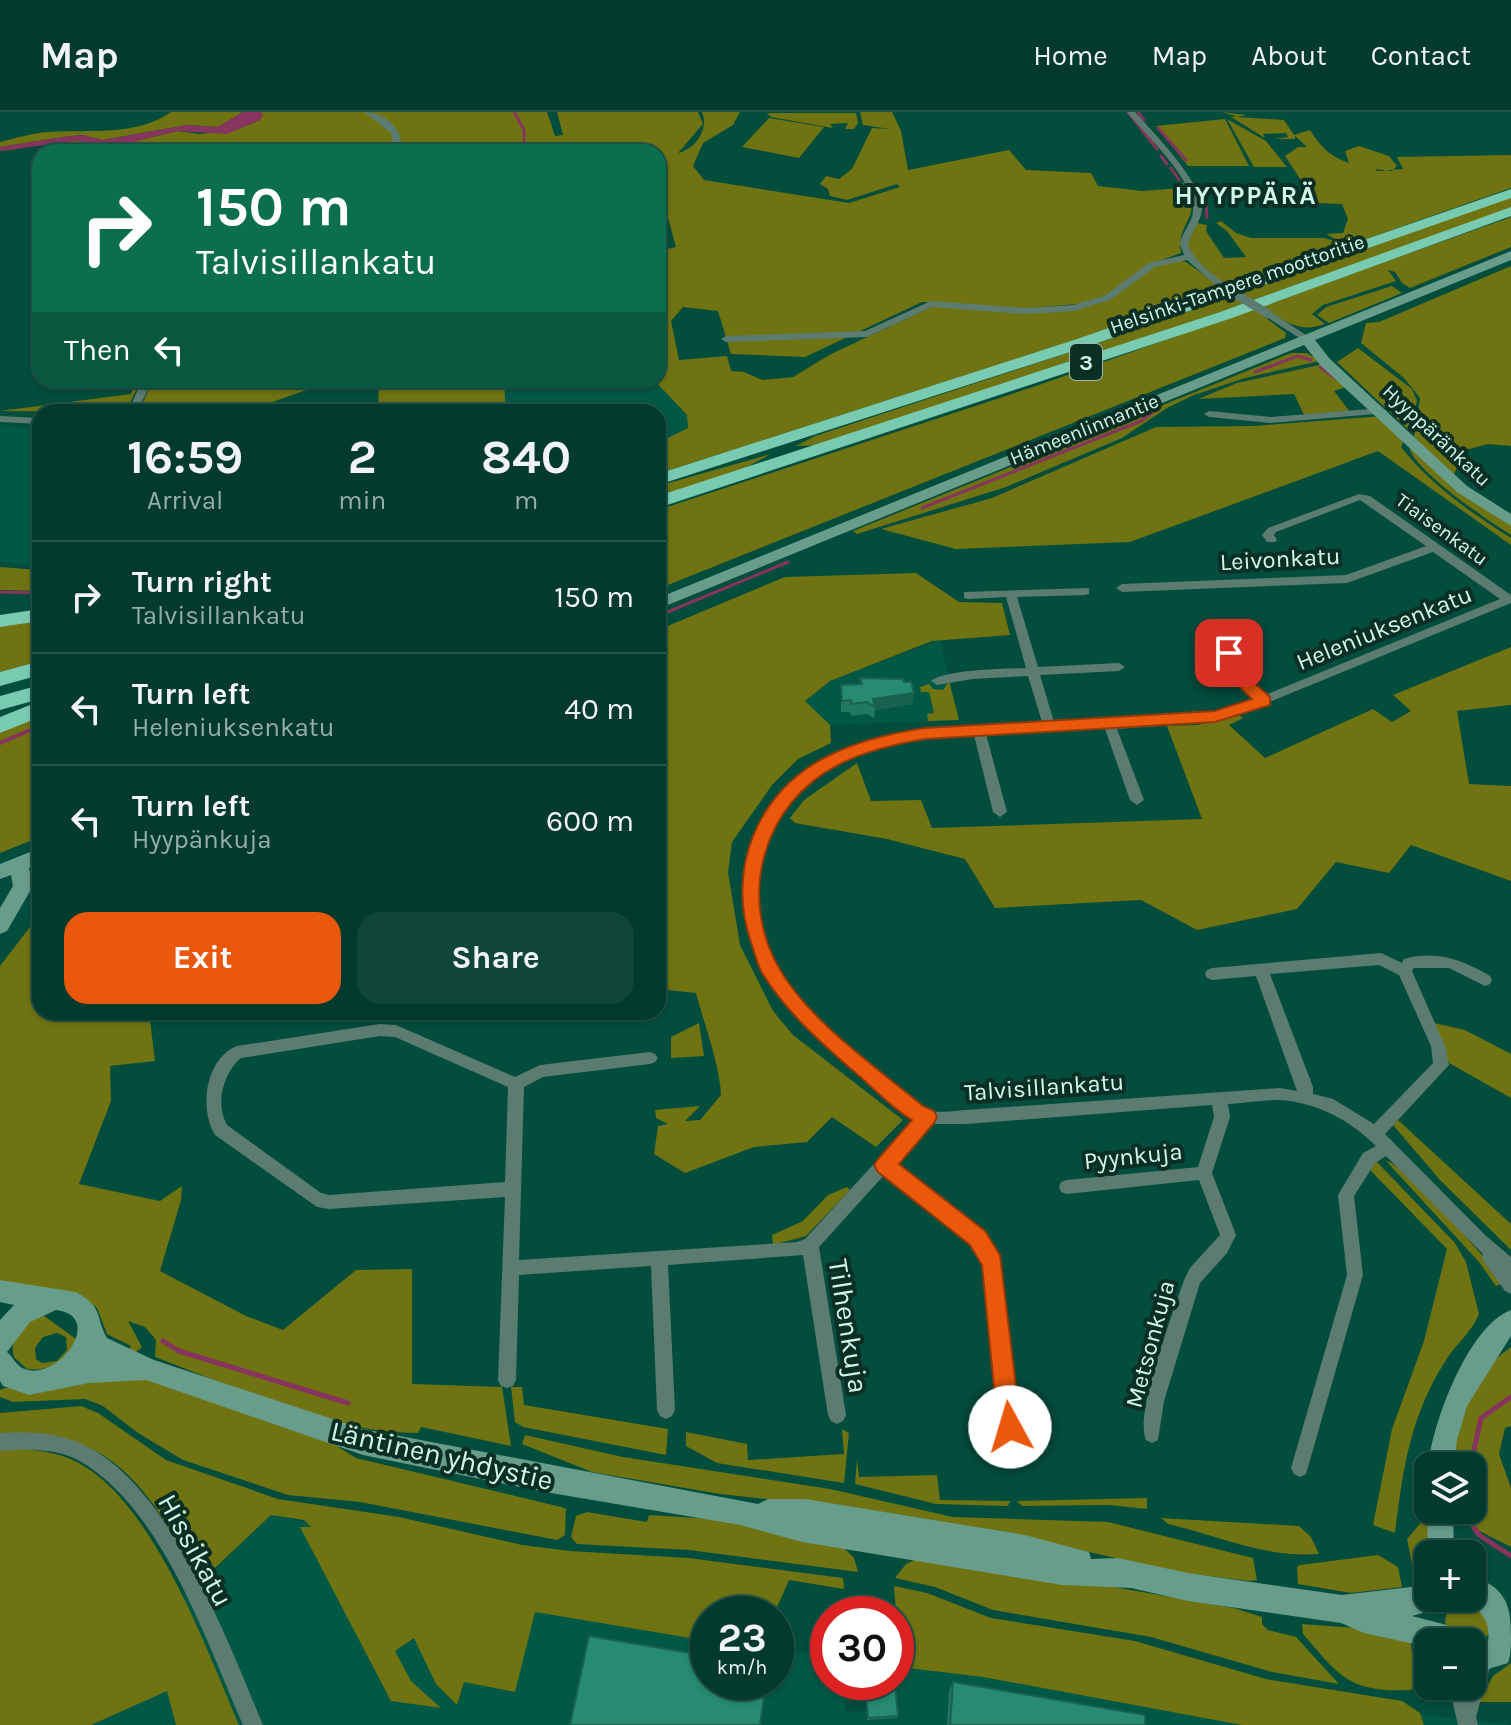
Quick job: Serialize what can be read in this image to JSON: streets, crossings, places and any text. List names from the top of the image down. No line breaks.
{"streets":{"highway":["Helsinki-Tampere moottoritie","3"],"main road":["Hämeenlinnantie","Hyyppäränkatu","Läntinen yhdystie"],"street":["Tiaisenkatu","Leivonkatu","Heleniuksenkatu","Talvisillankatu","Pyynkuja","Tilhenkuja","Metsonkuja","Hissikatu"]},"crossings":[["Hämeenlinnantie","Hyyppäränkatu"],["Tiaisenkatu","Leivonkatu"],["Tiaisenkatu","Heleniuksenkatu"],["Heleniuksenkatu","Talvisillankatu"],["Pyynkuja","Metsonkuja"]],"districts":["HYYPPÄRÄ"],"page":{"header":"Map","nav":["Home","Map","About","Contact"],"turn":["150 m","Talvisillankatu"],"then":"Then","eta":["16:59","Arrival","2","min","840","m"],"list":[{"name":"Turn right","note":"Talvisillankatu","value":"150 m"},{"name":"Turn left","note":"Heleniuksenkatu","value":"40 m"},{"name":"Turn left","note":"Hyypänkuja","value":"600 m"}],"buttons":["Exit","Share"],"map_buttons":["+","−"],"speed":"23 km/h","limit":"30"}}
